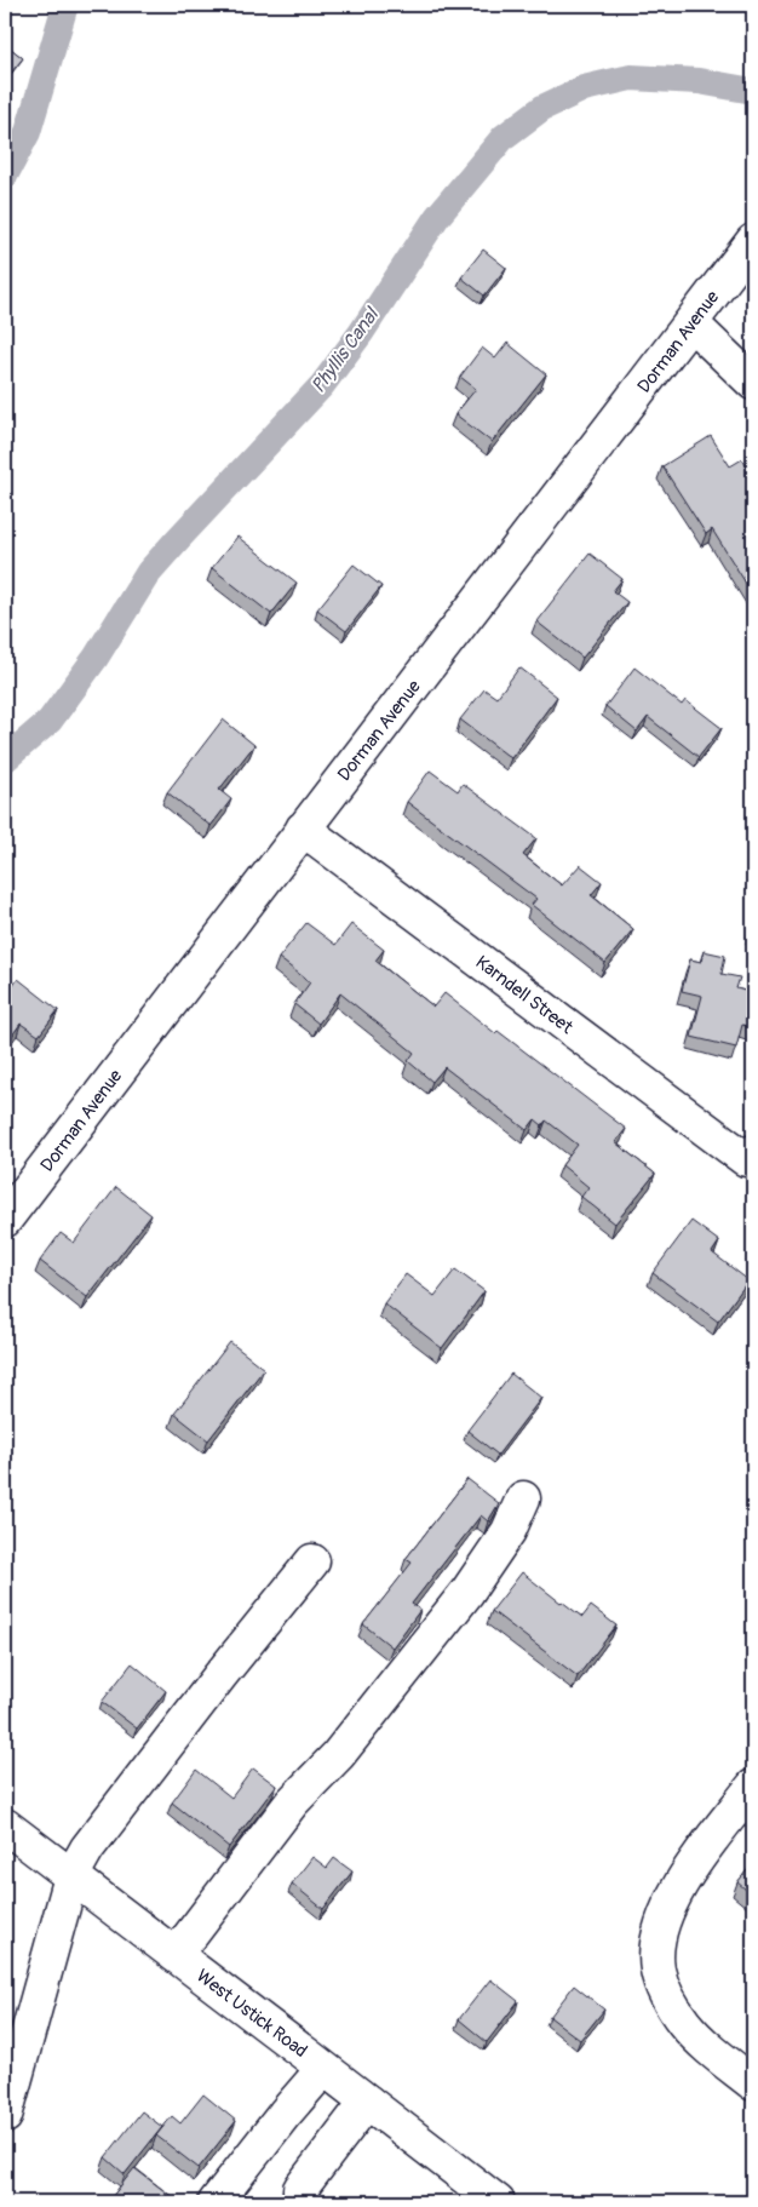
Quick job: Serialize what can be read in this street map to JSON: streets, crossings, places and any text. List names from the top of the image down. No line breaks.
{"streets":{"street":["Dorman Avenue","Karndell Street","West Ustick Road"]},"crossings":[["Dorman Avenue","Karndell Street"]],"water":["Phyllis Canal"]}
